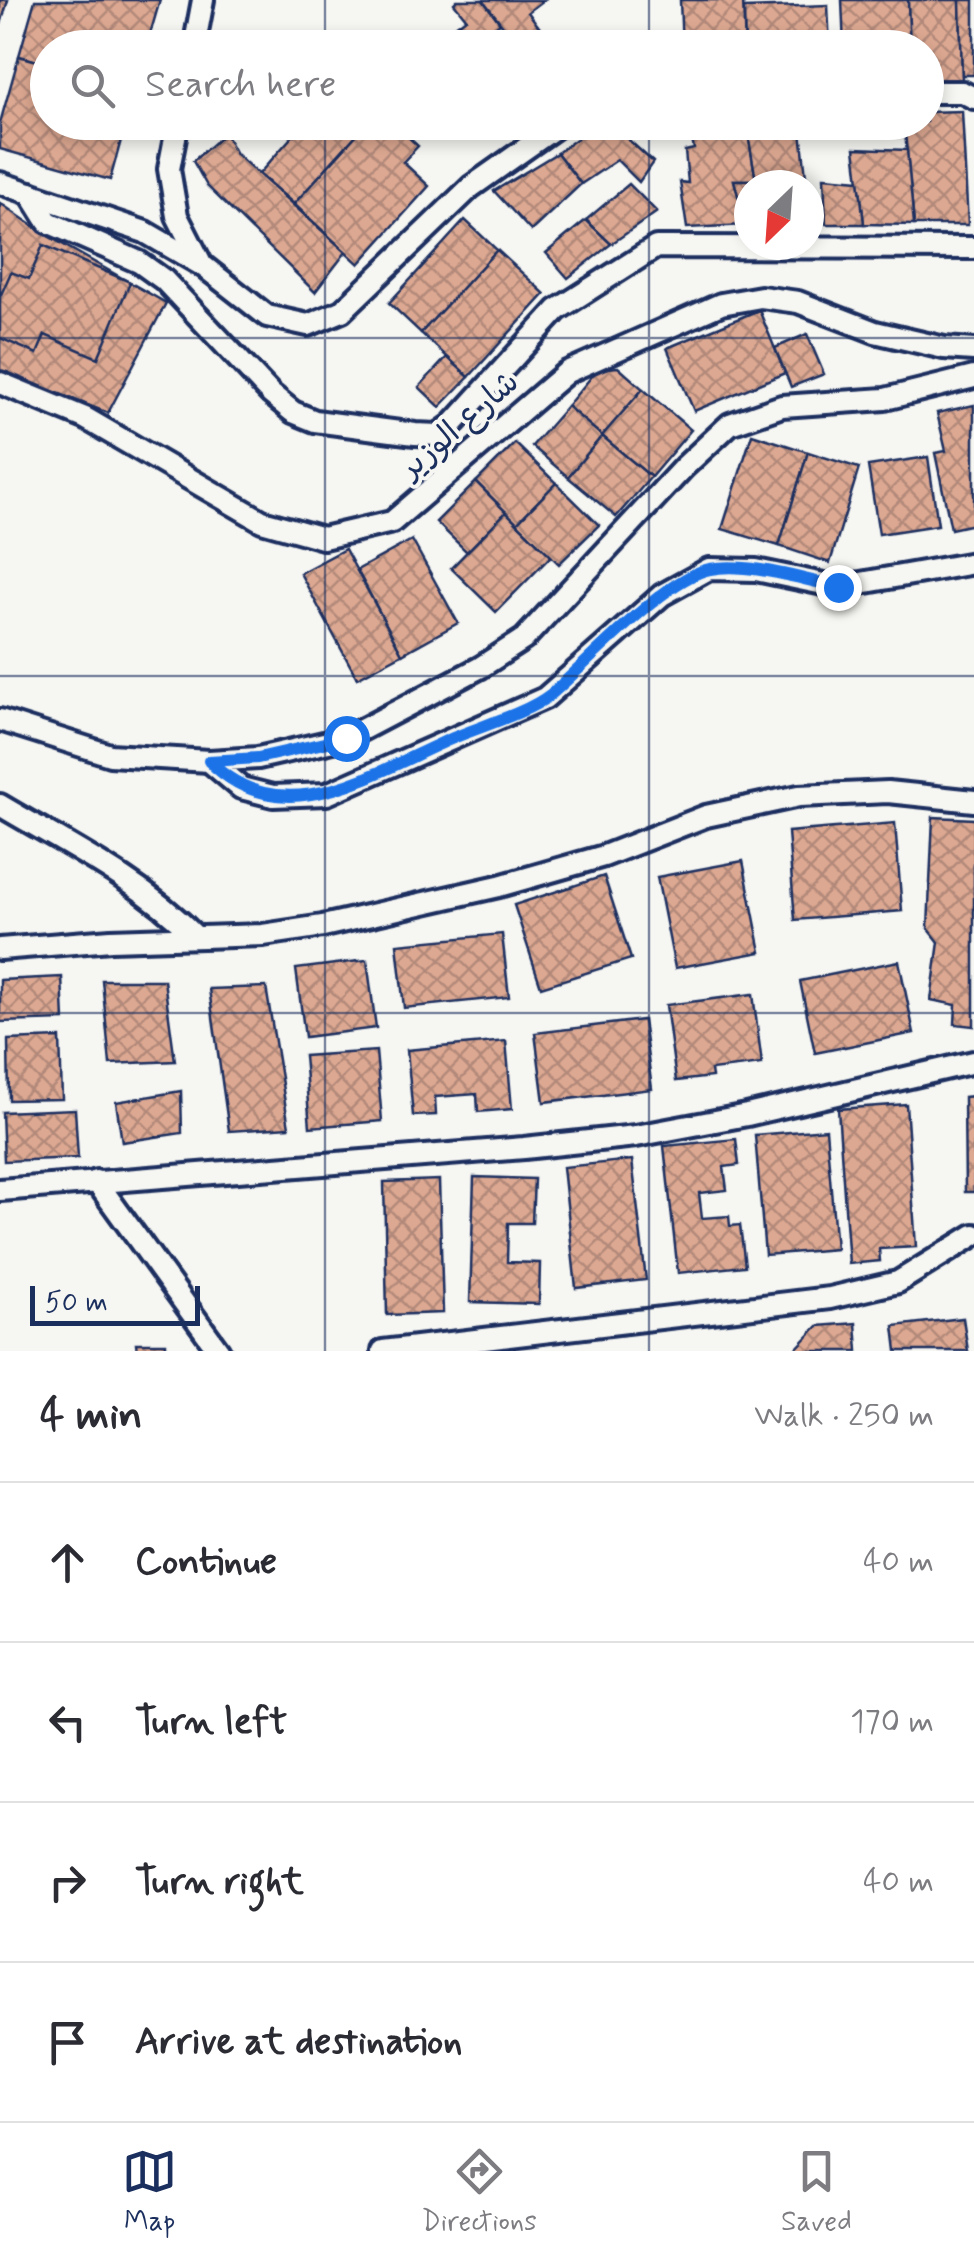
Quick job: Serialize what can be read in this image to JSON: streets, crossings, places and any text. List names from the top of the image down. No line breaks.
{"streets":{"street":["شارع الوزير"]},"scale_bar":"50 m","north":"bottom left","page":{"search":"Search here","scale":"50 m","heading":["4 min","Walk · 250 m"],"list":[["Continue","40 m"],["Turn left","170 m"],["Turn right","40 m"],"Arrive at destination"],"nav":["Map","Directions","Saved"]}}
